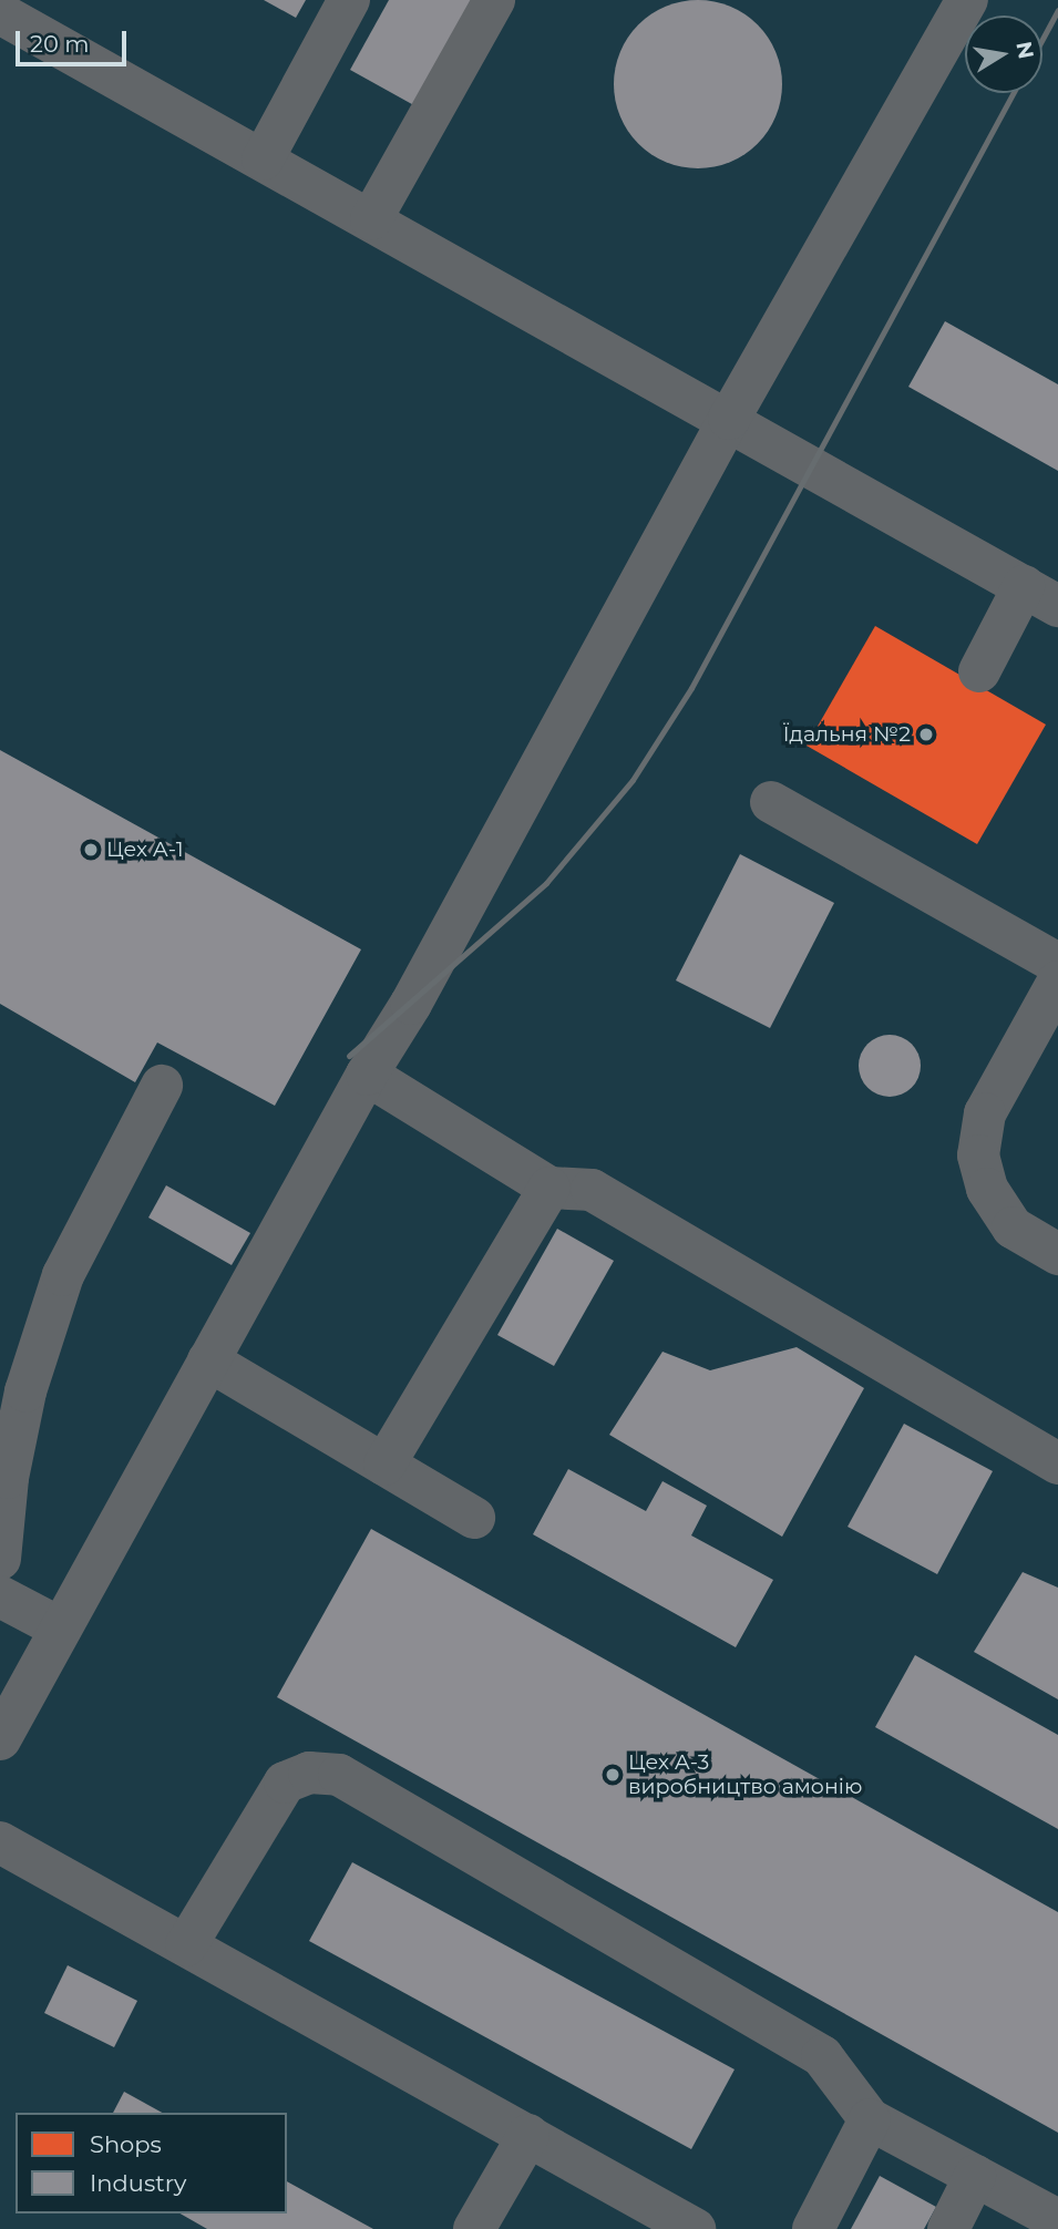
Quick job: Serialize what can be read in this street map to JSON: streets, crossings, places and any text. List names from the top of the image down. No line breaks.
{"places":["Їдальня №2","Цех А-1","Цех А-3 виробництво амонію"],"legend":["Shops","Industry"],"scale_bar":"20 m","north":"right"}
